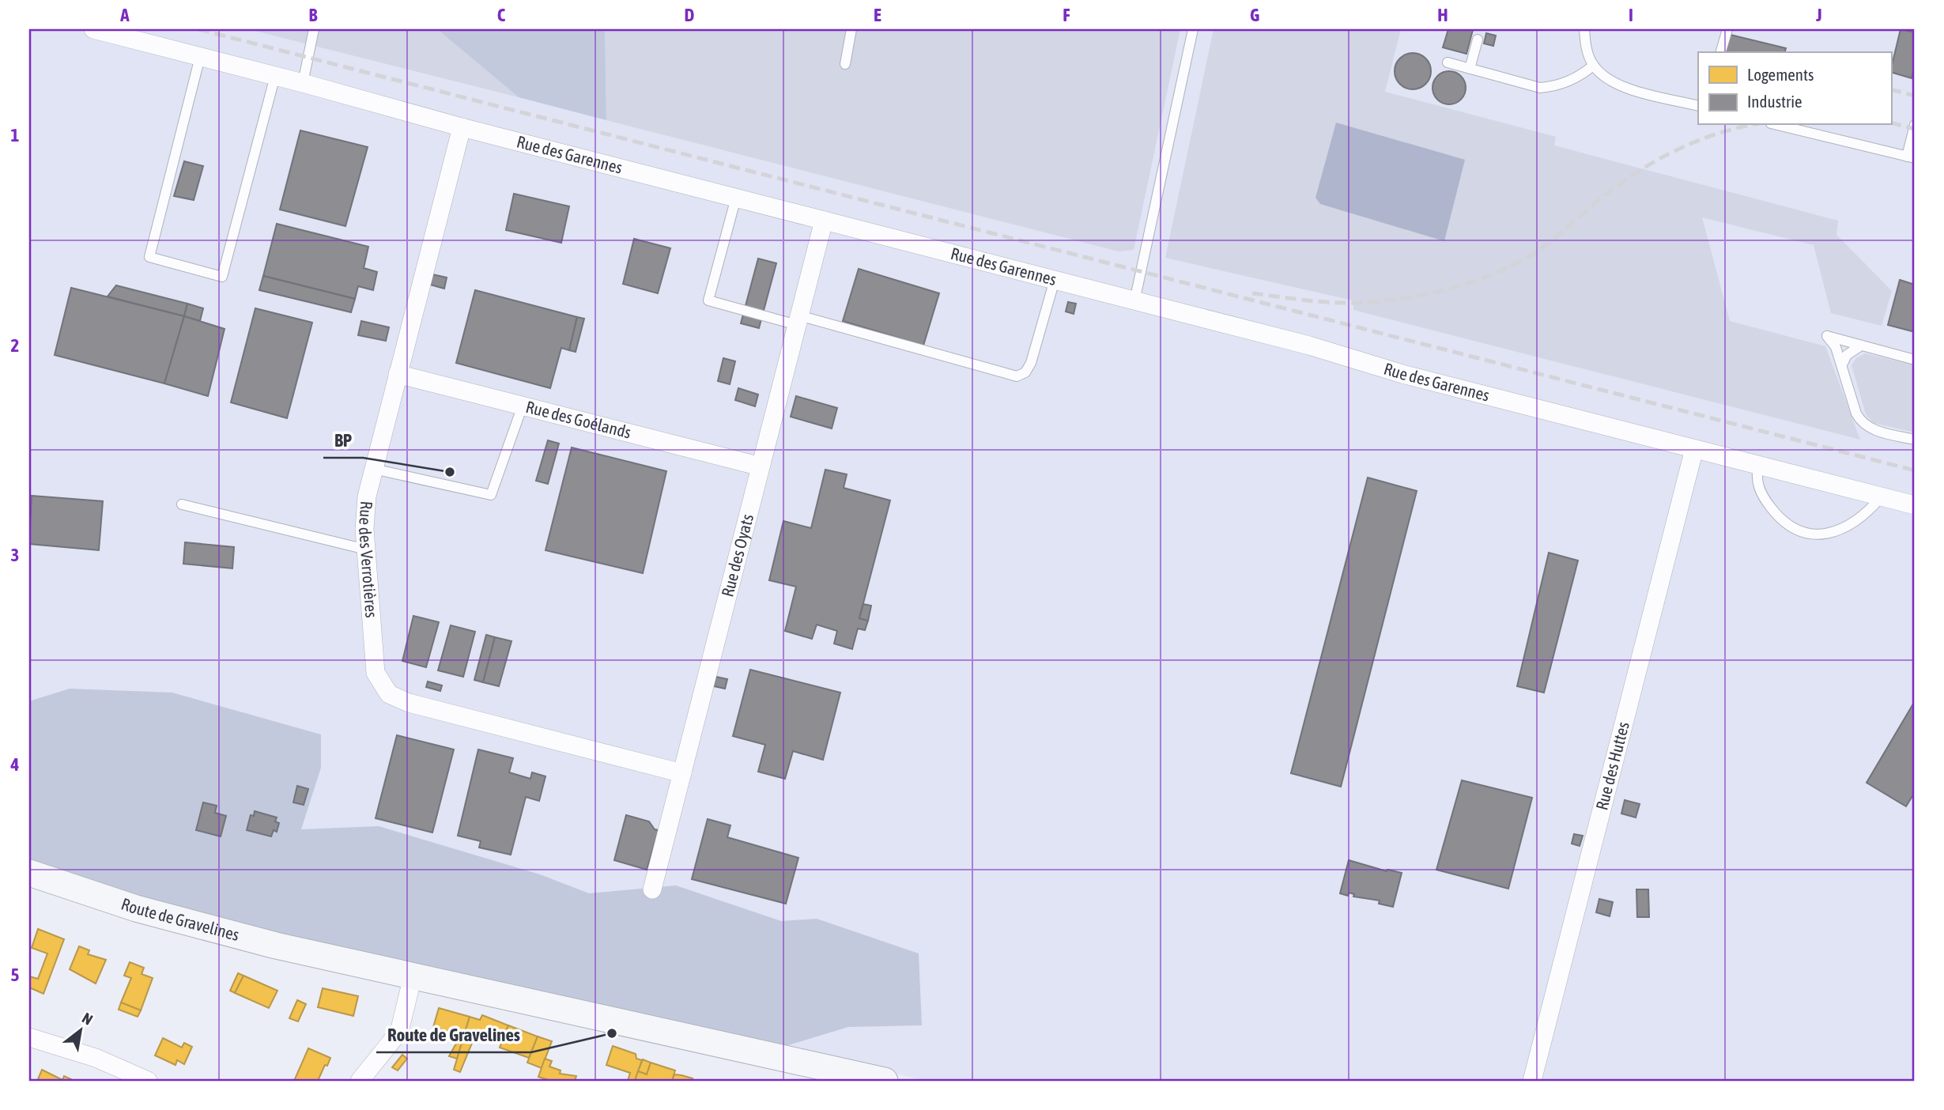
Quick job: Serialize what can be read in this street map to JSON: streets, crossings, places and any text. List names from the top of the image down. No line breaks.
{"streets":{"main road":["Route de Gravelines"],"street":["Rue des Garennes","Rue des Goélands","Rue des Oyats","Rue des Verrotières","Rue des Huttes"]},"crossings":[["Rue des Garennes","Rue des Oyats"],["Rue des Garennes","Rue des Verrotières"],["Rue des Garennes","Rue des Huttes"],["Rue des Goélands","Rue des Oyats"],["Rue des Goélands","Rue des Verrotières"],["Rue des Oyats","Rue des Verrotières"]],"places":["BP","Route de Gravelines"],"legend":["Logements","Industrie"],"north":"top right","grid":{"columns":["A","B","C","D","E","F","G","H","I","J"],"rows":["1","2","3","4","5"]}}
